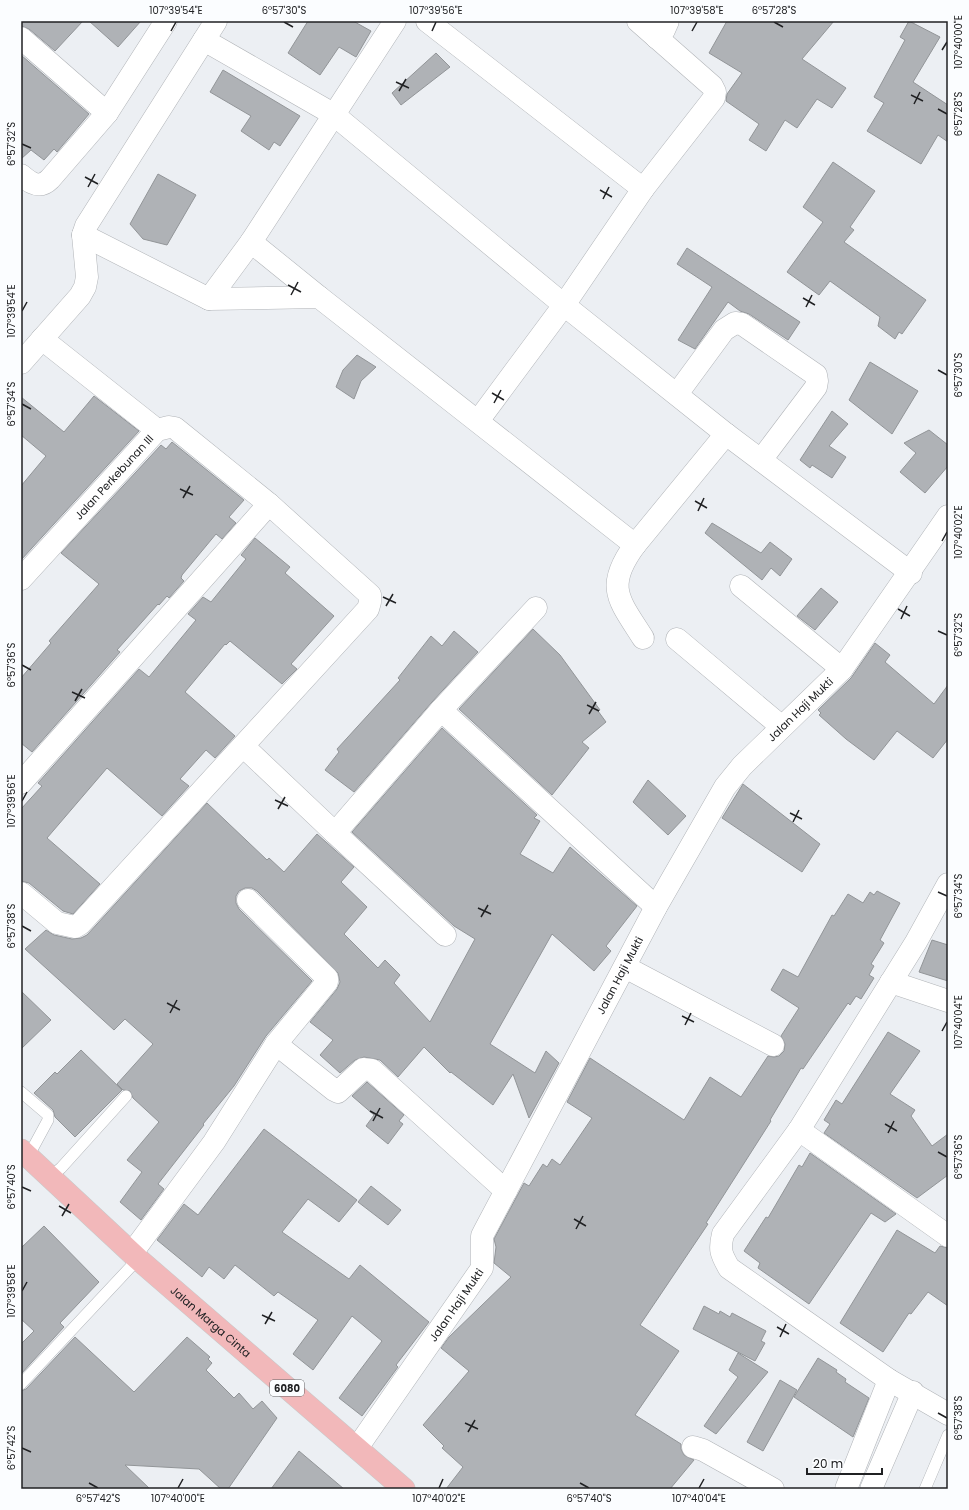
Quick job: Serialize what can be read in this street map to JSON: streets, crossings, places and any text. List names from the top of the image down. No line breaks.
{"streets":{"main road":["Jalan Marga Cinta","6080"],"street":["Jalan Perkebunan III","Jalan Haji Mukti"]},"crossings":[["Jalan Haji Mukti","Jalan Marga Cinta"]],"scale_bar":"20 m","coordinates":["107°39'54\"E","6°57'30\"S","107°39'56\"E","107°39'58\"E","6°57'28\"S","107°40'00\"E","6°57'32\"S","6°57'34\"S","107°40'02\"E","6°57'36\"S","6°57'38\"S","107°40'04\"E","6°57'40\"S","6°57'42\"S"]}
